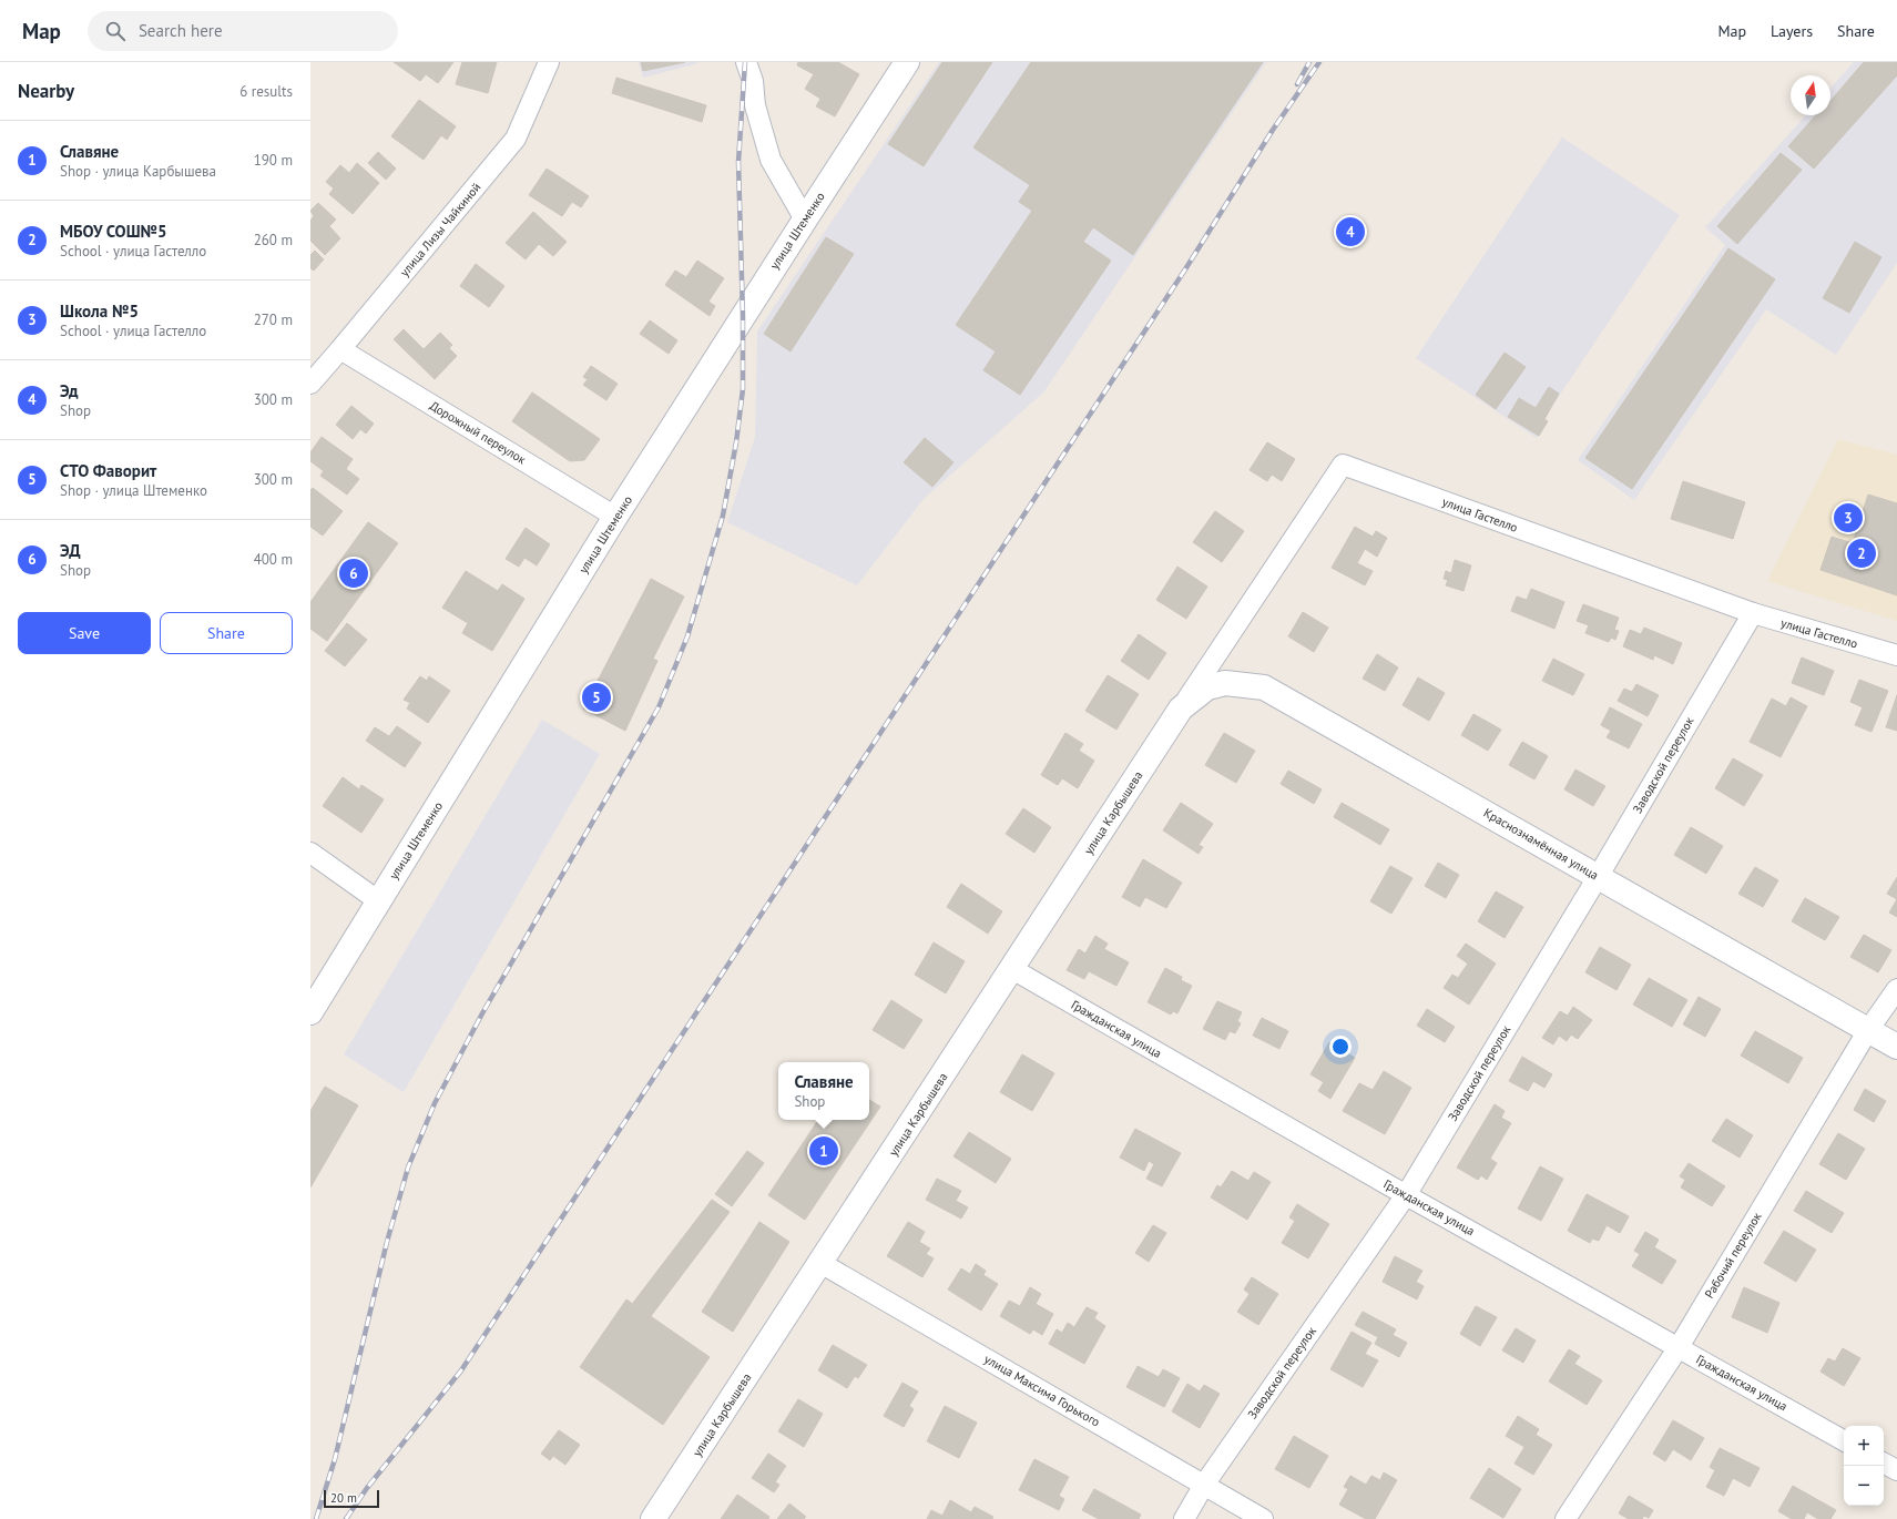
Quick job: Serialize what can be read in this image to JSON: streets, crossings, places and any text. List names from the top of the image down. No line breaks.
{"streets":{"main road":["улица Штеменко","улица Карбышева","Краснознамённая улица"],"street":["улица Лизы Чайкиной","Дорожный переулок","улица Гастелло","Заводской переулок","Гражданская улица","Рабочий переулок","улица Максима Горького"]},"crossings":[["улица Лизы Чайкиной","Дорожный переулок"],["улица Штеменко","Дорожный переулок"],["улица Гастелло","Заводской переулок"],["улица Гастелло","улица Карбышева"],["улица Гастелло","Краснознамённая улица"],["Заводской переулок","Краснознамённая улица"],["Заводской переулок","Гражданская улица"],["Заводской переулок","улица Максима Горького"],["улица Карбышева","Краснознамённая улица"],["улица Карбышева","Гражданская улица"],["улица Карбышева","улица Максима Горького"],["Краснознамённая улица","Рабочий переулок"],["Гражданская улица","Рабочий переулок"]],"scale_bar":"20 m","north":"top","page":{"header":"Map","search":"Search here","nav":["Map","Layers","Share"],"heading":["Nearby","6 results"],"list":[{"mark":"1","name":"Славяне","note":"Shop · улица Карбышева","value":"190 m"},{"mark":"2","name":"МБОУ СОШ№5","note":"School · улица Гастелло","value":"260 m"},{"mark":"3","name":"Школа №5","note":"School · улица Гастелло","value":"270 m"},{"mark":"4","name":"Эд","note":"Shop","value":"300 m"},{"mark":"5","name":"СТО Фаворит","note":"Shop · улица Штеменко","value":"300 m"},{"mark":"6","name":"ЭД","note":"Shop","value":"400 m"}],"pins":["4","3","2","6","5","1"],"buttons":["Save","Share"],"popup":["Славяне","Shop"],"map_buttons":["+","−"],"scale":"20 m"}}
